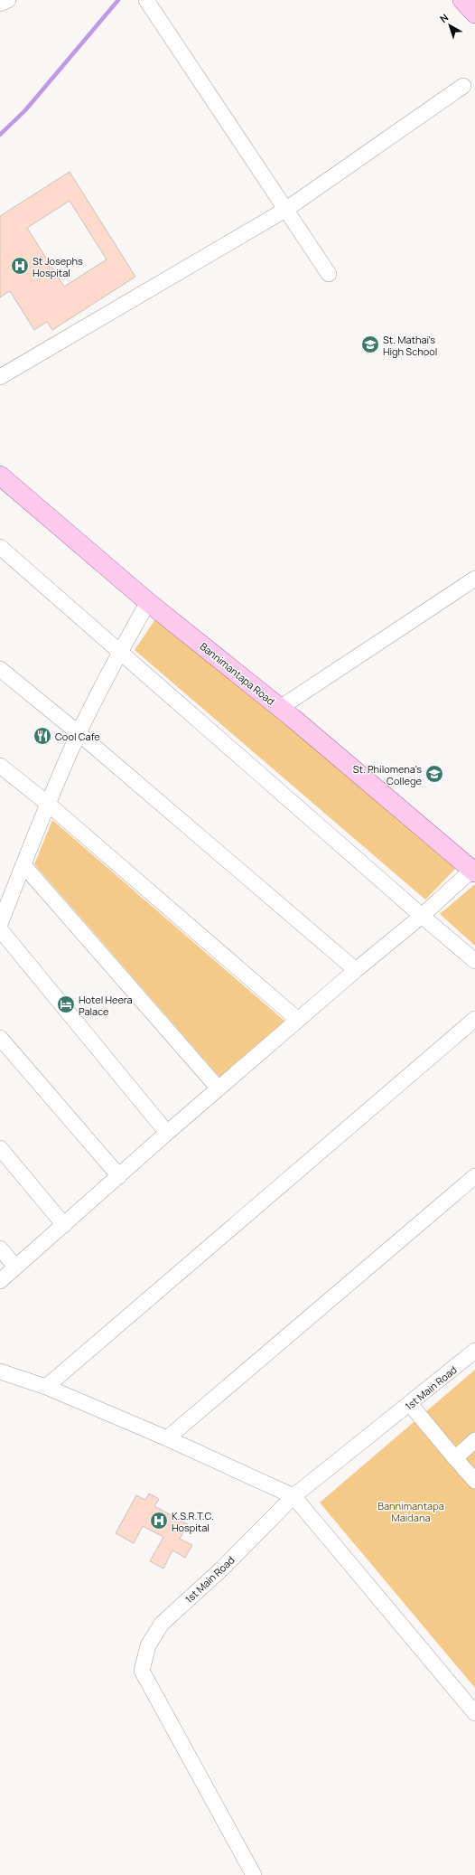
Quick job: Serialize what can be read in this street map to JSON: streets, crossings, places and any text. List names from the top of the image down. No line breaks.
{"streets":{"main road":["Bannimantapa Road"],"street":["1st Main Road"]},"parks":["Bannimantapa Maidana"],"places":{"hospital":["St Josephs Hospital","K.S.R.T.C. Hospital"],"school or university":["St. Mathai's High School","St. Philomena's College"],"restaurant":["Cool Cafe"],"hotel":["Hotel Heera Palace"]},"north":"top left"}
